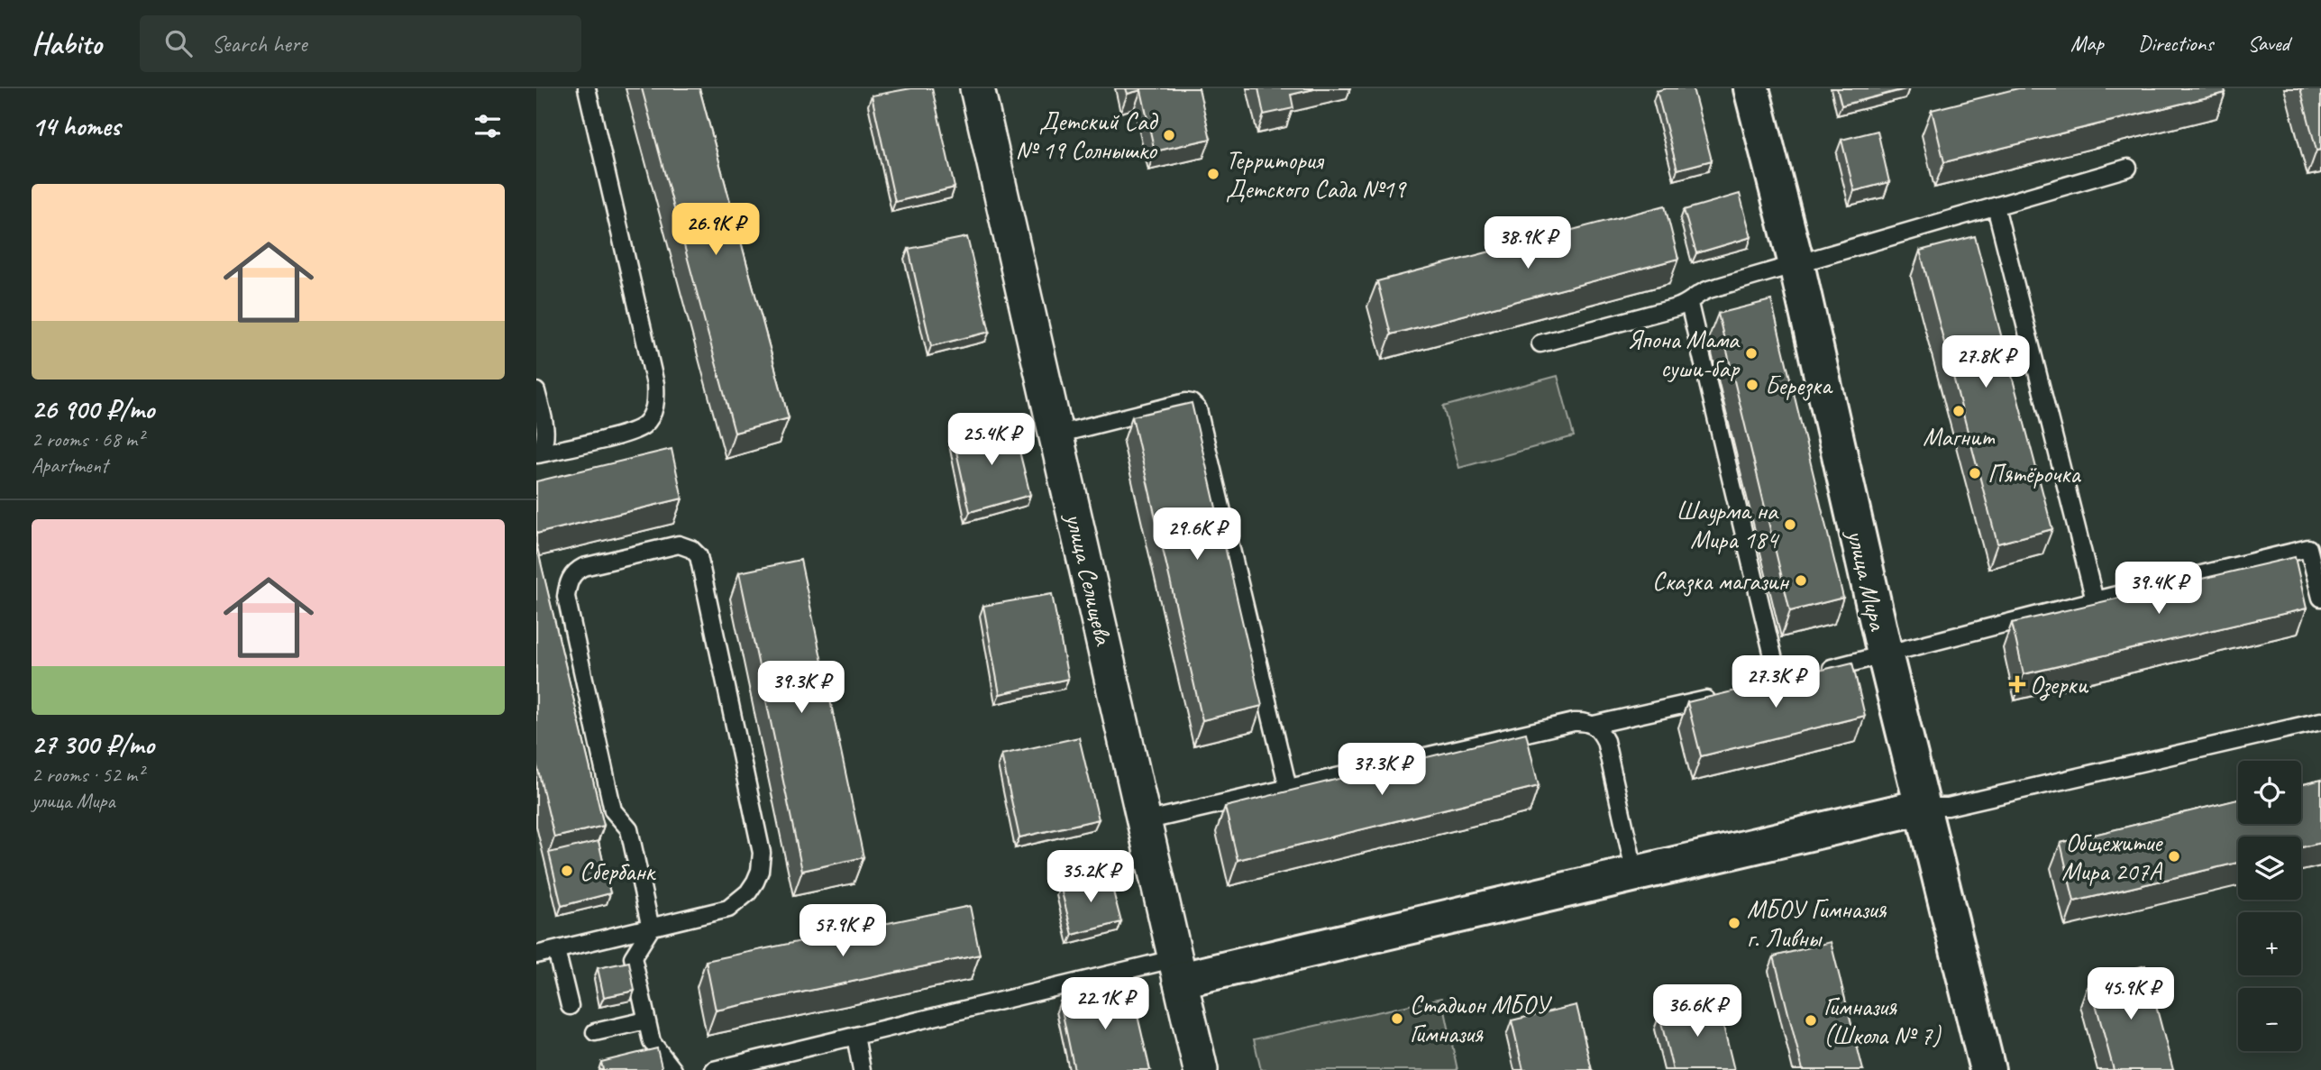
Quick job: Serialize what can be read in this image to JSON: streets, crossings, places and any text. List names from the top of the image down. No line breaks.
{"streets":{"street":["улица Селищева","улица Мира"]},"places":{"other":["Детский Сад № 19 Солнышко","Территория Детского Сада №19","Япона Мама суши-бар","Березка","Магнит","Пятёрочка","Шаурма на Мира 184","Сказка магазин","Общежитие Мира 207А","Сбербанк","МБОУ Гимназия г. Ливны","Стадион МБОУ Гимназия","Гимназия (Школа № 7)"],"health":["Озерки"]},"page":{"header":"Habito","search":"Search here","nav":["Map","Directions","Saved"],"heading":"14 homes","list":[{"name":"26 900 ₽/mo","note":"2 rooms · 68 m² · Apartment"},{"name":"27 300 ₽/mo","note":"2 rooms · 52 m² · улица Мира"}],"price":["26.9K ₽","38.9K ₽","27.8K ₽","25.4K ₽","29.6K ₽","39.4K ₽","27.3K ₽","39.3K ₽","37.3K ₽","35.2K ₽","57.9K ₽","45.9K ₽","22.1K ₽","36.6K ₽"],"map_buttons":["+","−"]}}
